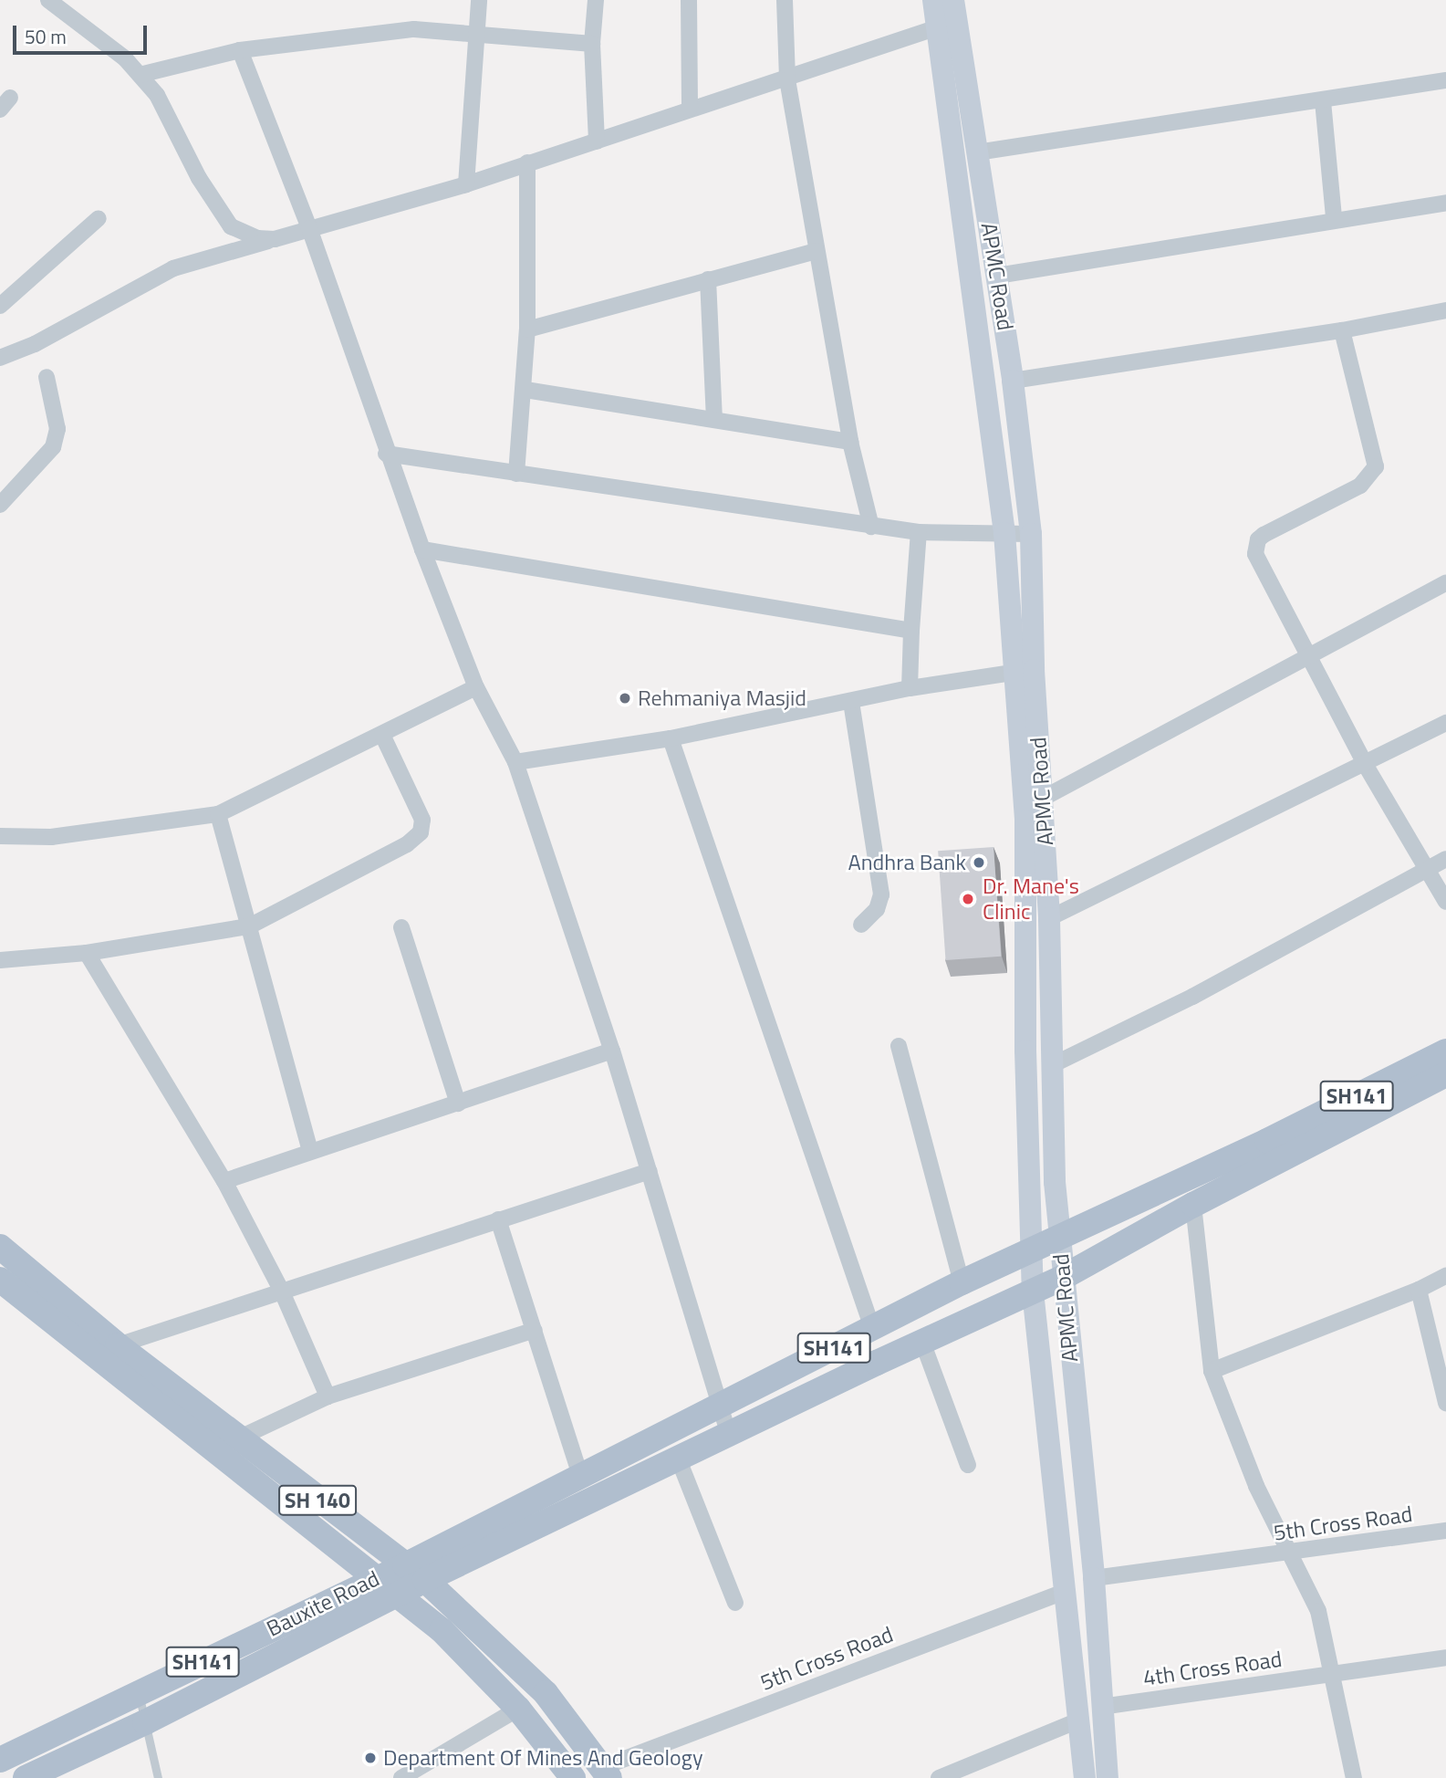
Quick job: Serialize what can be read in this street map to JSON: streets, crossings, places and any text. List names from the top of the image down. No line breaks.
{"streets":{"main road":["SH141","SH 140","Bauxite Road"],"street":["APMC Road","5th Cross Road","4th Cross Road"]},"crossings":[["APMC Road","SH141"],["APMC Road","5th Cross Road"],["APMC Road","4th Cross Road"],["SH141","SH 140"],["SH141","Bauxite Road"],["SH 140","5th Cross Road"],["SH 140","Bauxite Road"]],"places":["Rehmaniya Masjid","Andhra Bank","Dr. Mane's Clinic","Department Of Mines And Geology"],"scale_bar":"50 m"}
